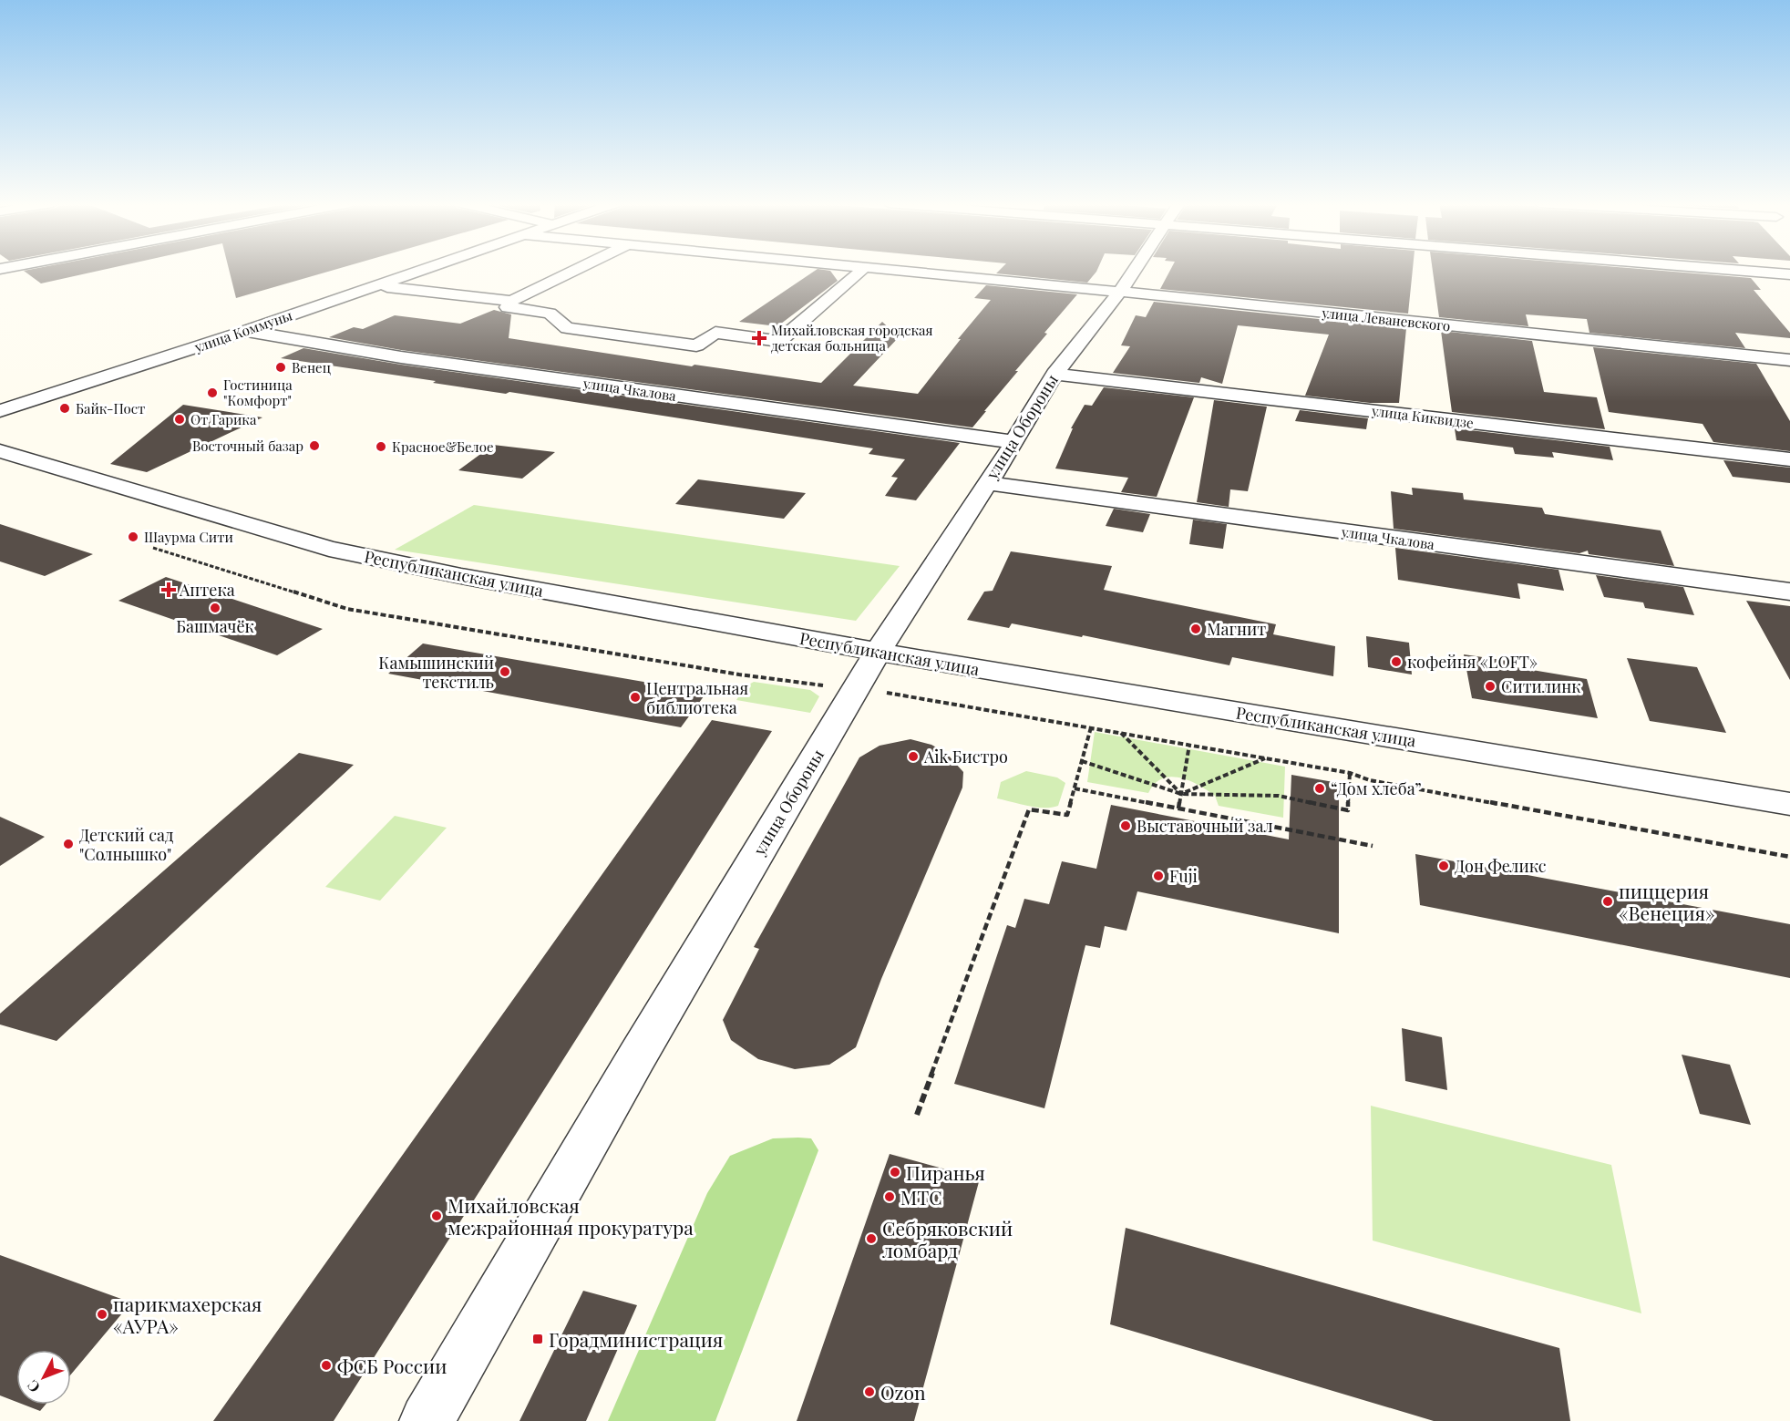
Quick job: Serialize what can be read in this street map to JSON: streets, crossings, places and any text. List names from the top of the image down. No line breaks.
{"streets":{"street":["улица Леваневского","улица Коммуны","улица Чкалова","улица Киквидзе","улица Обороны","Республиканская улица"]},"crossings":[["улица Леваневского","улица Обороны"],["улица Коммуны","улица Чкалова"],["улица Чкалова","улица Обороны"],["улица Киквидзе","улица Обороны"],["улица Обороны","Республиканская улица"]],"places":{"health":["Михайловская городская детская больница","Аптека"],"other":["Венец","Гостиница \"Комфорт\"","Байк-Пост","От Гарика","Восточный базар","Красное&Белое","Шаурма Сити","Башмачёк","Магнит","кофейня «LOFT»","Камышинский текстиль","Ситилинк","Центральная библиотека","Aik Бистро","“Дом хлеба”","Выставочный зал","Детский сад \"Солнышко\"","Дон Феликс","Fuji","пиццерия «Венеция»","Пиранья","МТС","Михайловская межрайонная прокуратура","Себряковский ломбард","парикмахерская «АУРА»","ФСБ России","Ozon"],"transit":["Горадминистрация"]},"north":"bottom left"}
